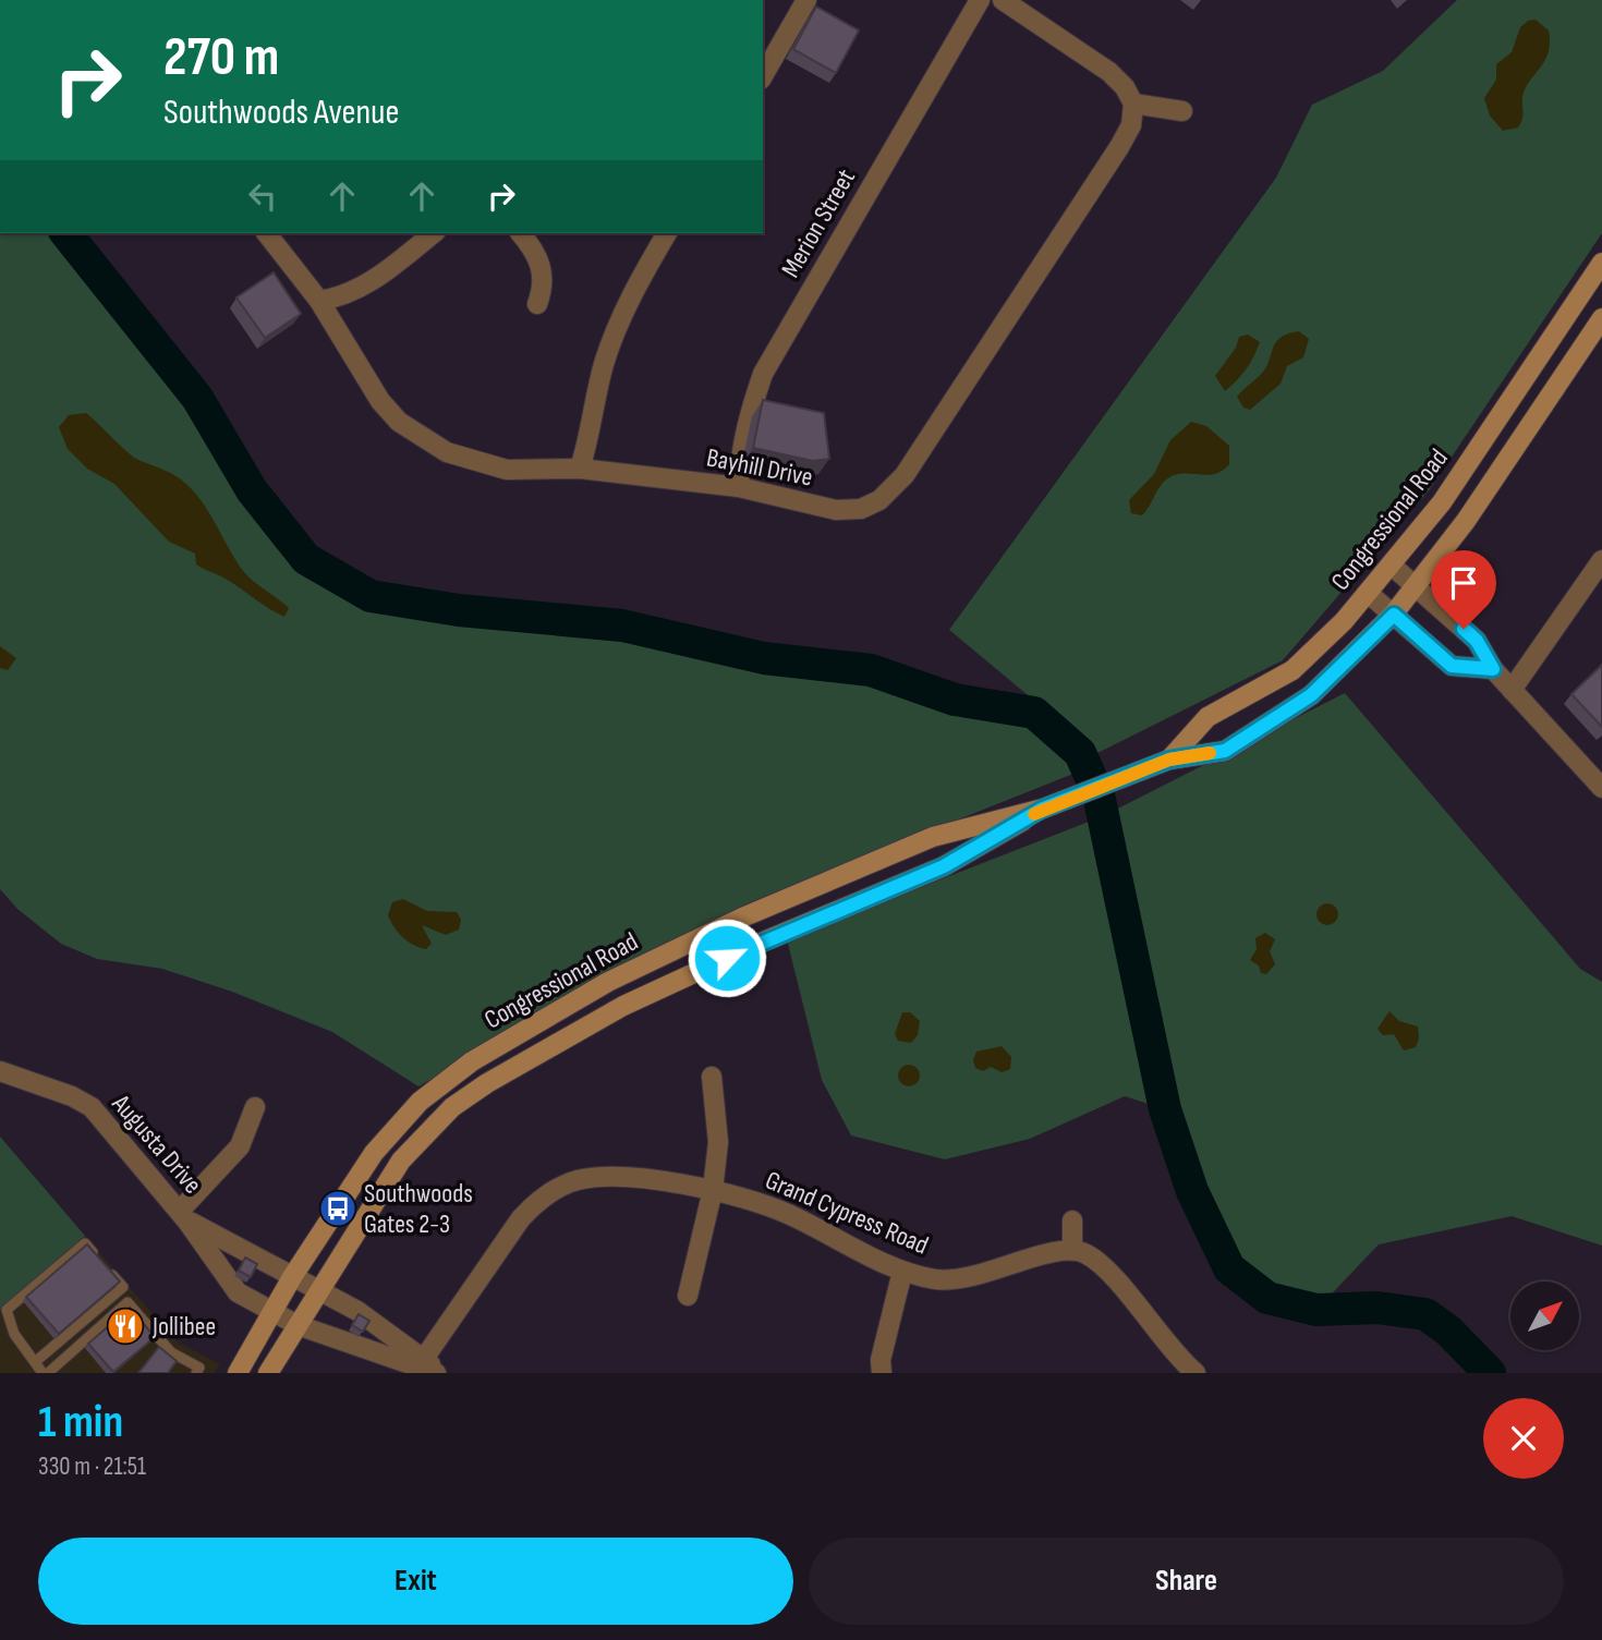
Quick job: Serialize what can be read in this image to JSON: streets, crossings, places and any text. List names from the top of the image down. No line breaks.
{"streets":{"main road":["Congressional Road"],"street":["Merion Street","Bayhill Drive","Augusta Drive","Grand Cypress Road"]},"crossings":[["Merion Street","Bayhill Drive"],["Congressional Road","Augusta Drive"],["Augusta Drive","Grand Cypress Road"]],"places":{"bus stop":["Southwoods Gates 2-3"],"restaurant":["Jollibee"]},"north":"top right","page":{"turn":["270 m","Southwoods Avenue"],"heading":["1 min","330 m · 21:51"],"buttons":["Exit","Share"]}}
